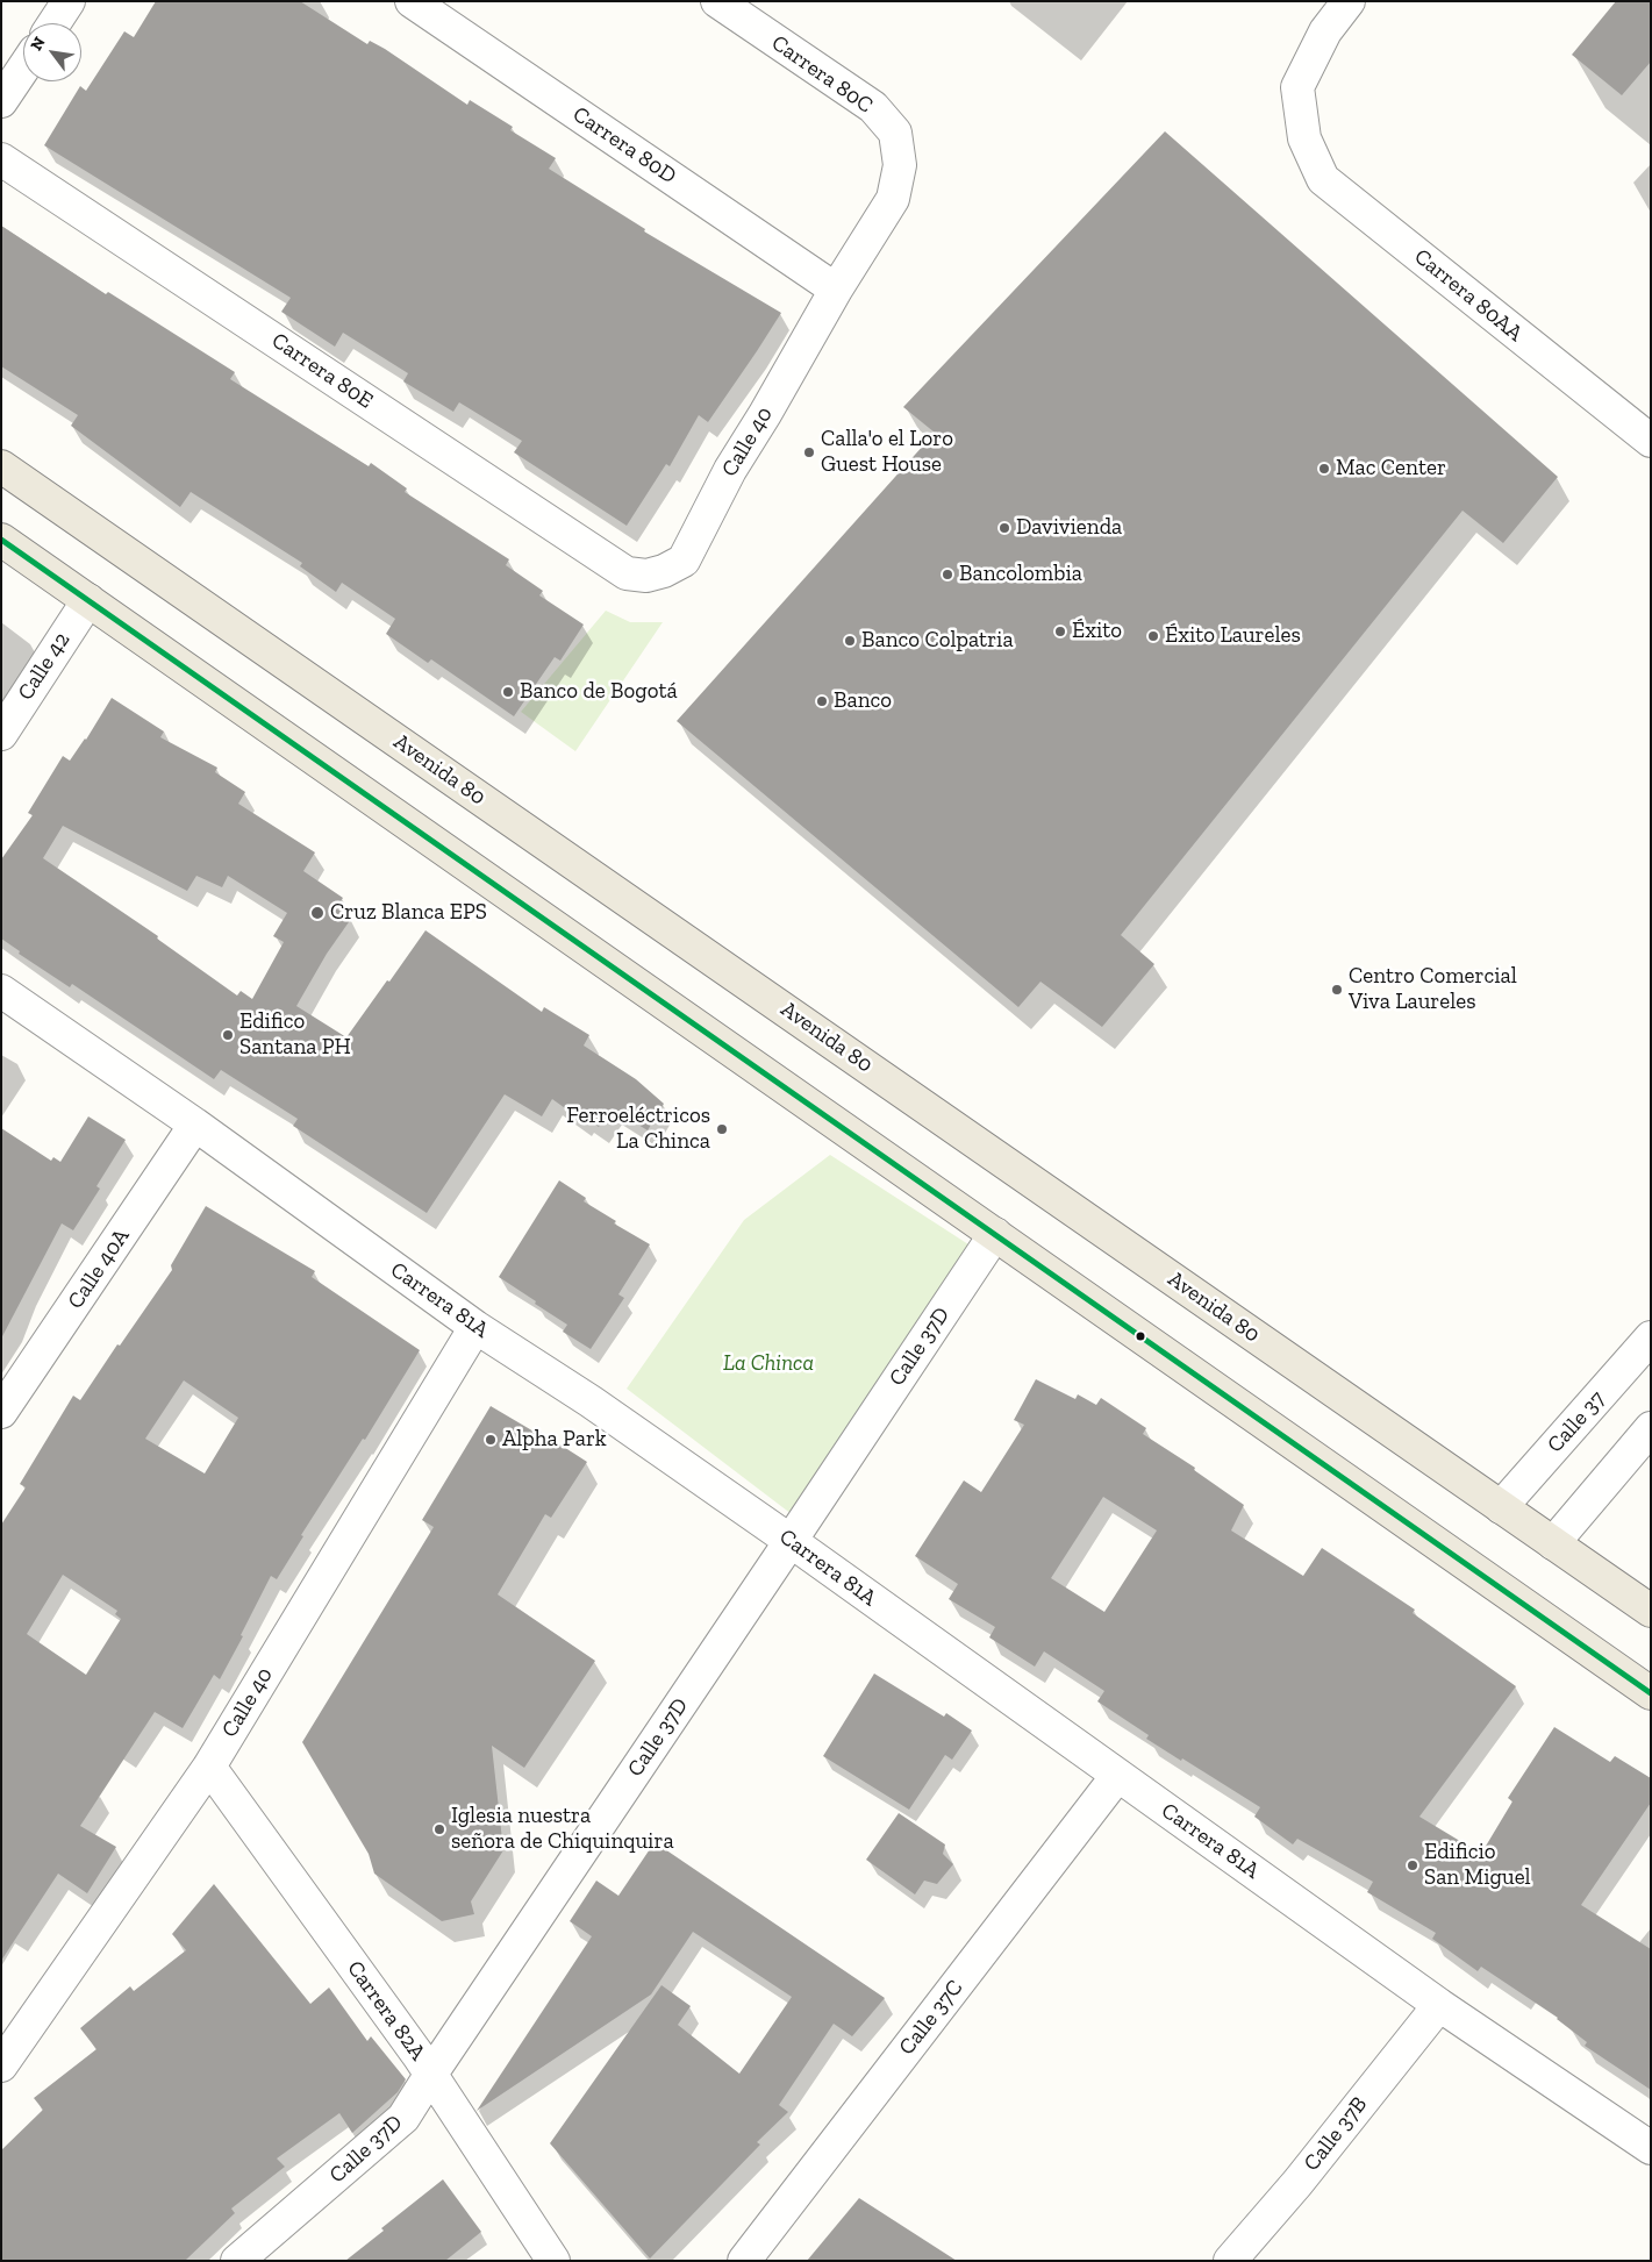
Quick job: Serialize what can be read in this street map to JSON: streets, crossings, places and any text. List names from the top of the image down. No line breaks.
{"streets":{"main road":["Avenida 80"],"street":["Carrera 80C","Carrera 80D","Carrera 80AA","Carrera 80E","Calle 40","Calle 42","Calle 40A","Carrera 81A","Calle 37D","Calle 37","Carrera 82A","Calle 37C","Calle 37B"]},"crossings":[["Carrera 80C","Carrera 80D"],["Carrera 80C","Calle 40"],["Carrera 80D","Calle 40"],["Carrera 80E","Calle 40"],["Calle 40","Carrera 81A"],["Calle 40","Carrera 82A"],["Avenida 80","Calle 37"],["Calle 40A","Carrera 81A"],["Carrera 81A","Calle 37D"],["Carrera 81A","Calle 37C"],["Carrera 81A","Calle 37B"],["Calle 37D","Carrera 82A"]],"parks":["La Chinca"],"places":["Calla'o el Loro Guest House","Mac Center","Davivienda","Bancolombia","Éxito","Éxito Laureles","Banco Colpatria","Banco de Bogotá","Banco","Cruz Blanca EPS","Centro Comercial Viva Laureles","Edifico Santana PH","Ferroeléctricos La Chinca","Alpha Park","Iglesia nuestra señora de Chiquinquira","Edificio San Miguel"],"north":"top left"}
